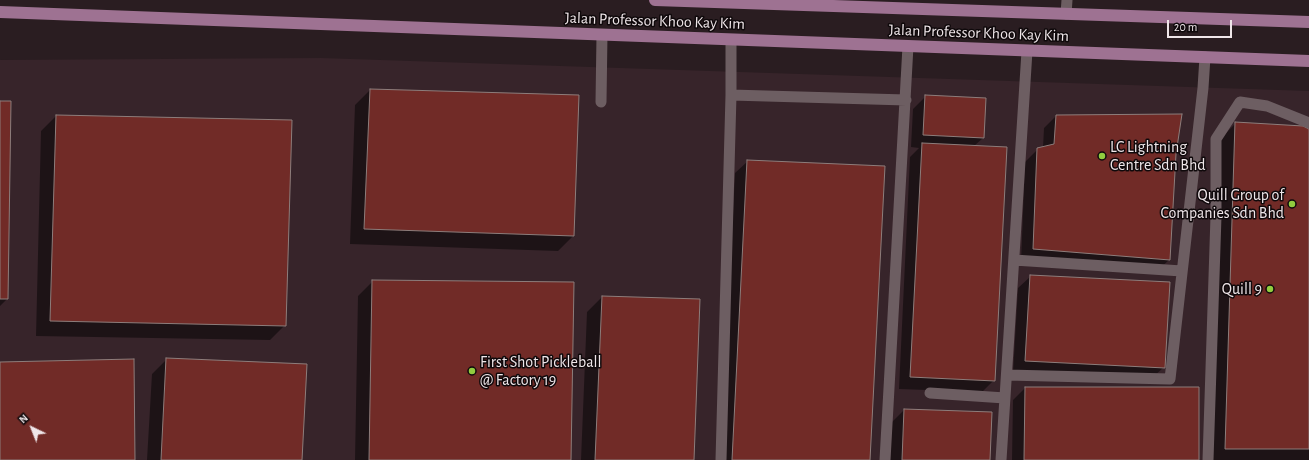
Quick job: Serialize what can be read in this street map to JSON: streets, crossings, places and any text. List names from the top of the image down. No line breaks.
{"streets":{"main road":["Jalan Professor Khoo Kay Kim"]},"places":["LC Lightning Centre Sdn Bhd","Quill Group of Companies Sdn Bhd","Quill 9","First Shot Pickleball @ Factory 19"],"scale_bar":"20 m","north":"top left"}
